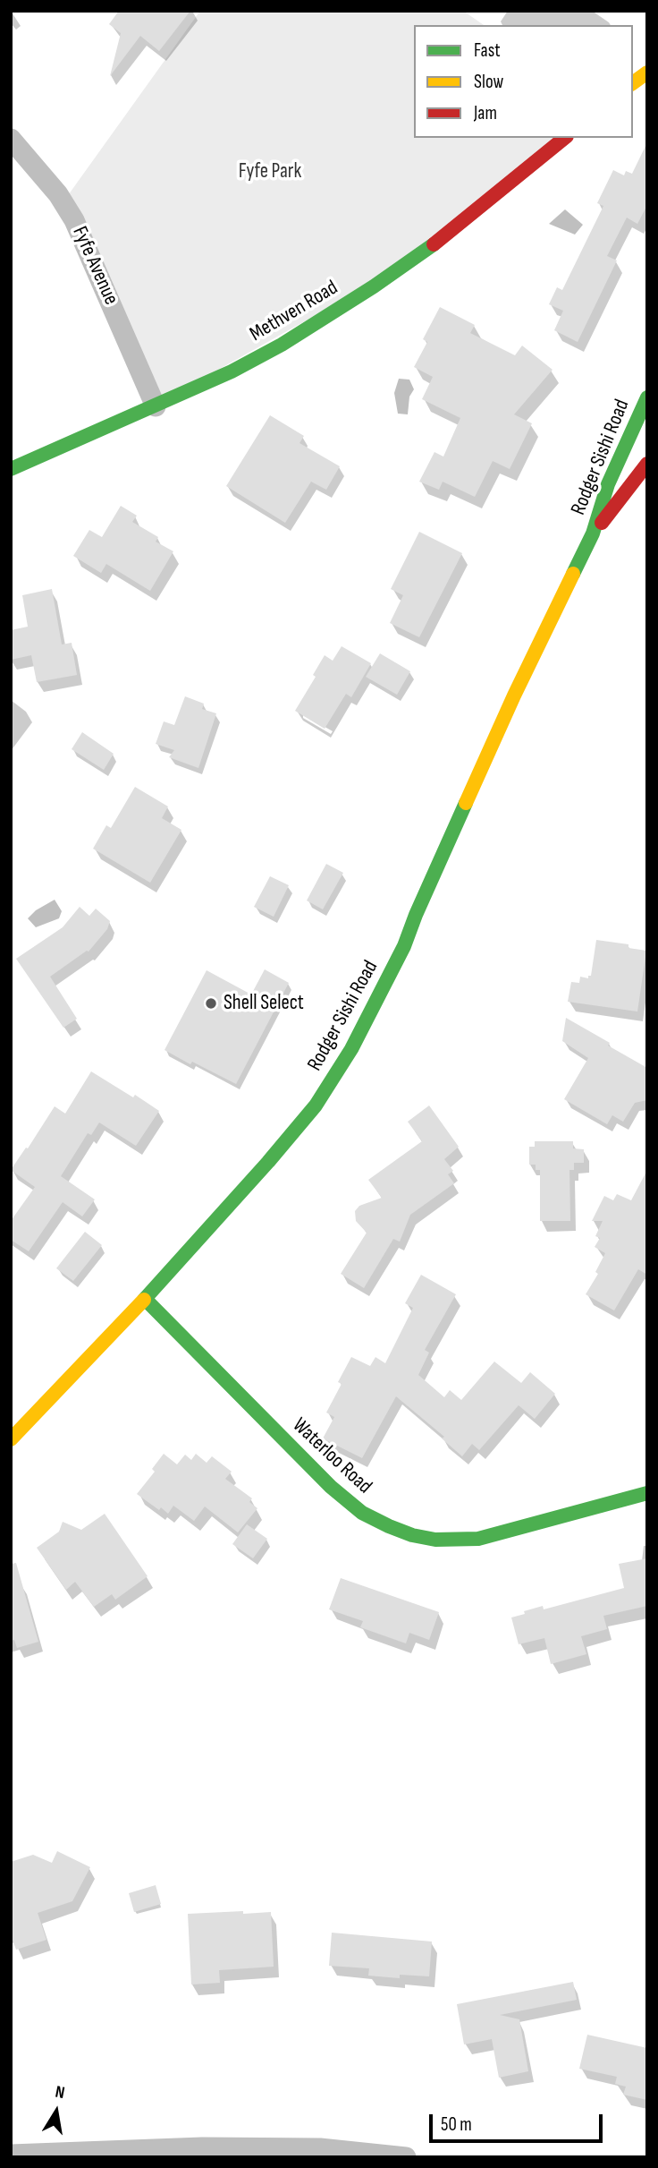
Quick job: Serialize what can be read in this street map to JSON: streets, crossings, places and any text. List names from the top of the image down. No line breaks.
{"streets":{"main road":["Methven Road","Rodger Sishi Road","Waterloo Road"],"street":["Fyfe Avenue"]},"crossings":[["Fyfe Avenue","Methven Road"],["Rodger Sishi Road","Waterloo Road"]],"parks":["Fyfe Park"],"places":["Shell Select"],"legend":["Fast","Slow","Jam"],"scale_bar":"50 m","north":"top"}
